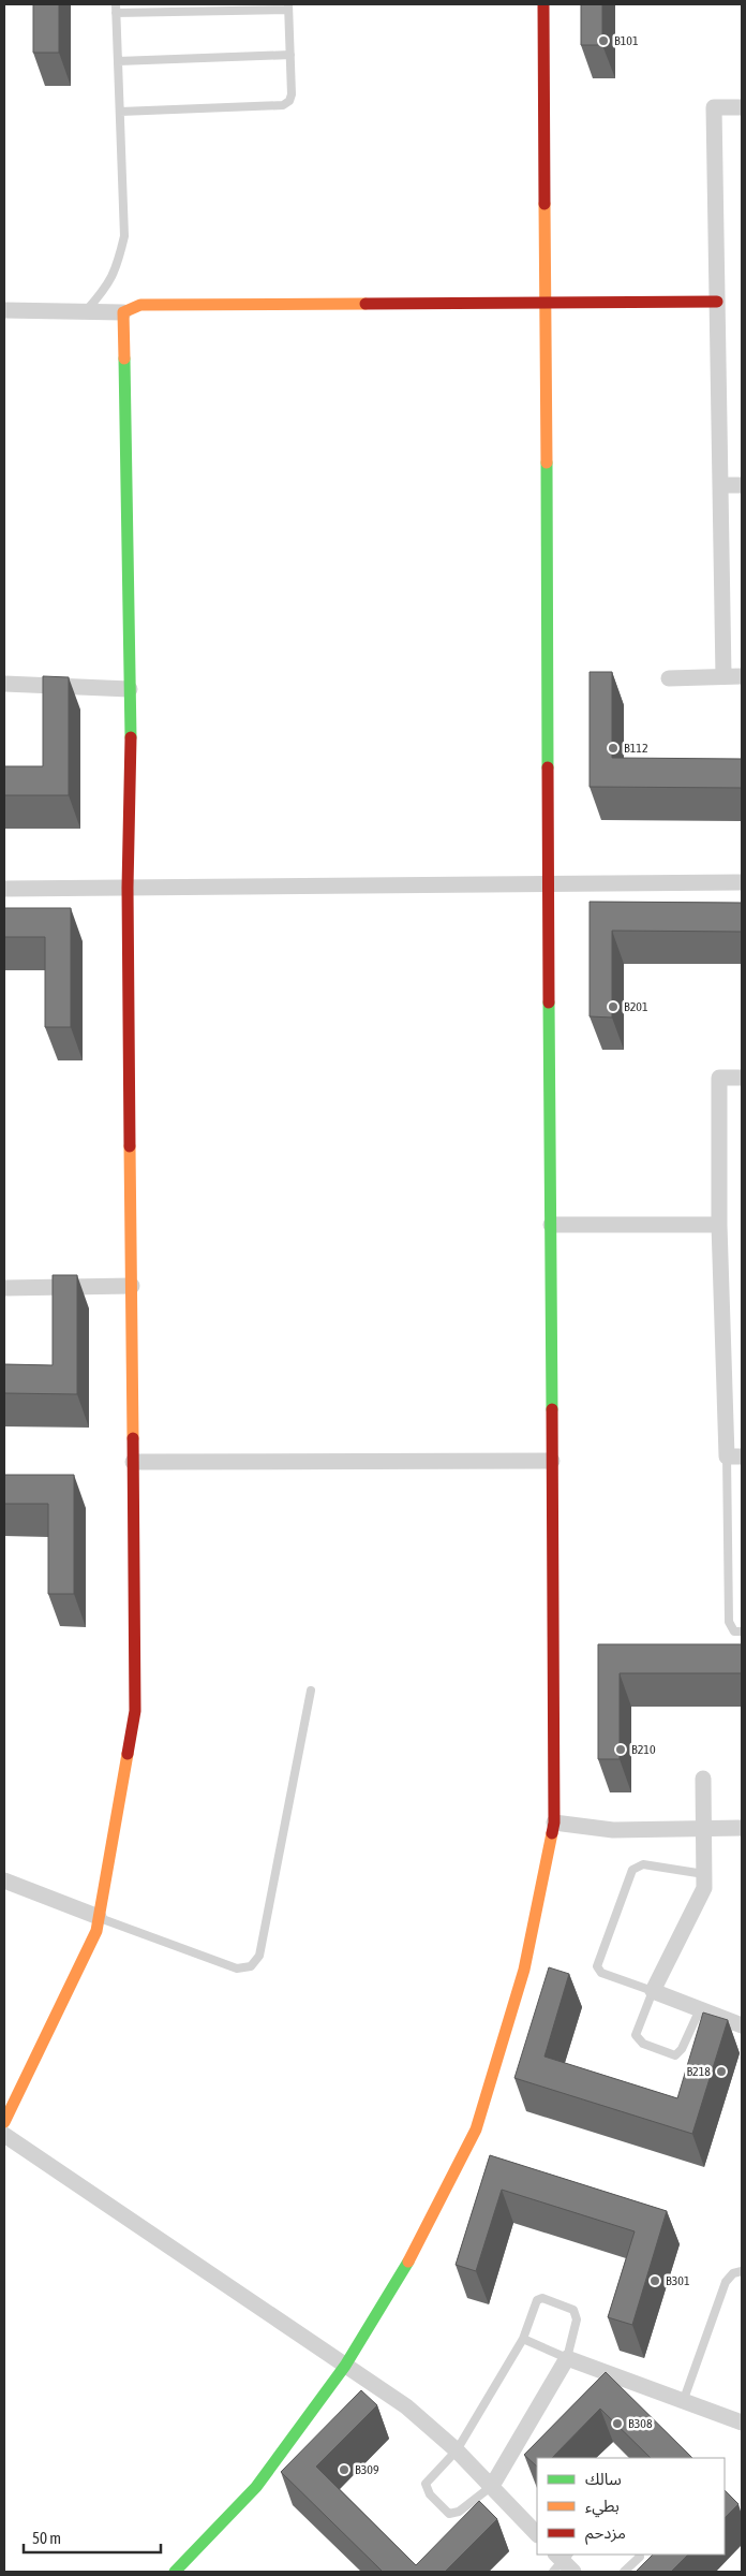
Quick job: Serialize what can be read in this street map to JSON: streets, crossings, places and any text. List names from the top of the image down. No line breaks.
{"places":["B101","B112","B201","B210","B218","B301","B308","B309"],"legend":["سالك","بطيء","مزدحم"],"scale_bar":"50 m"}
